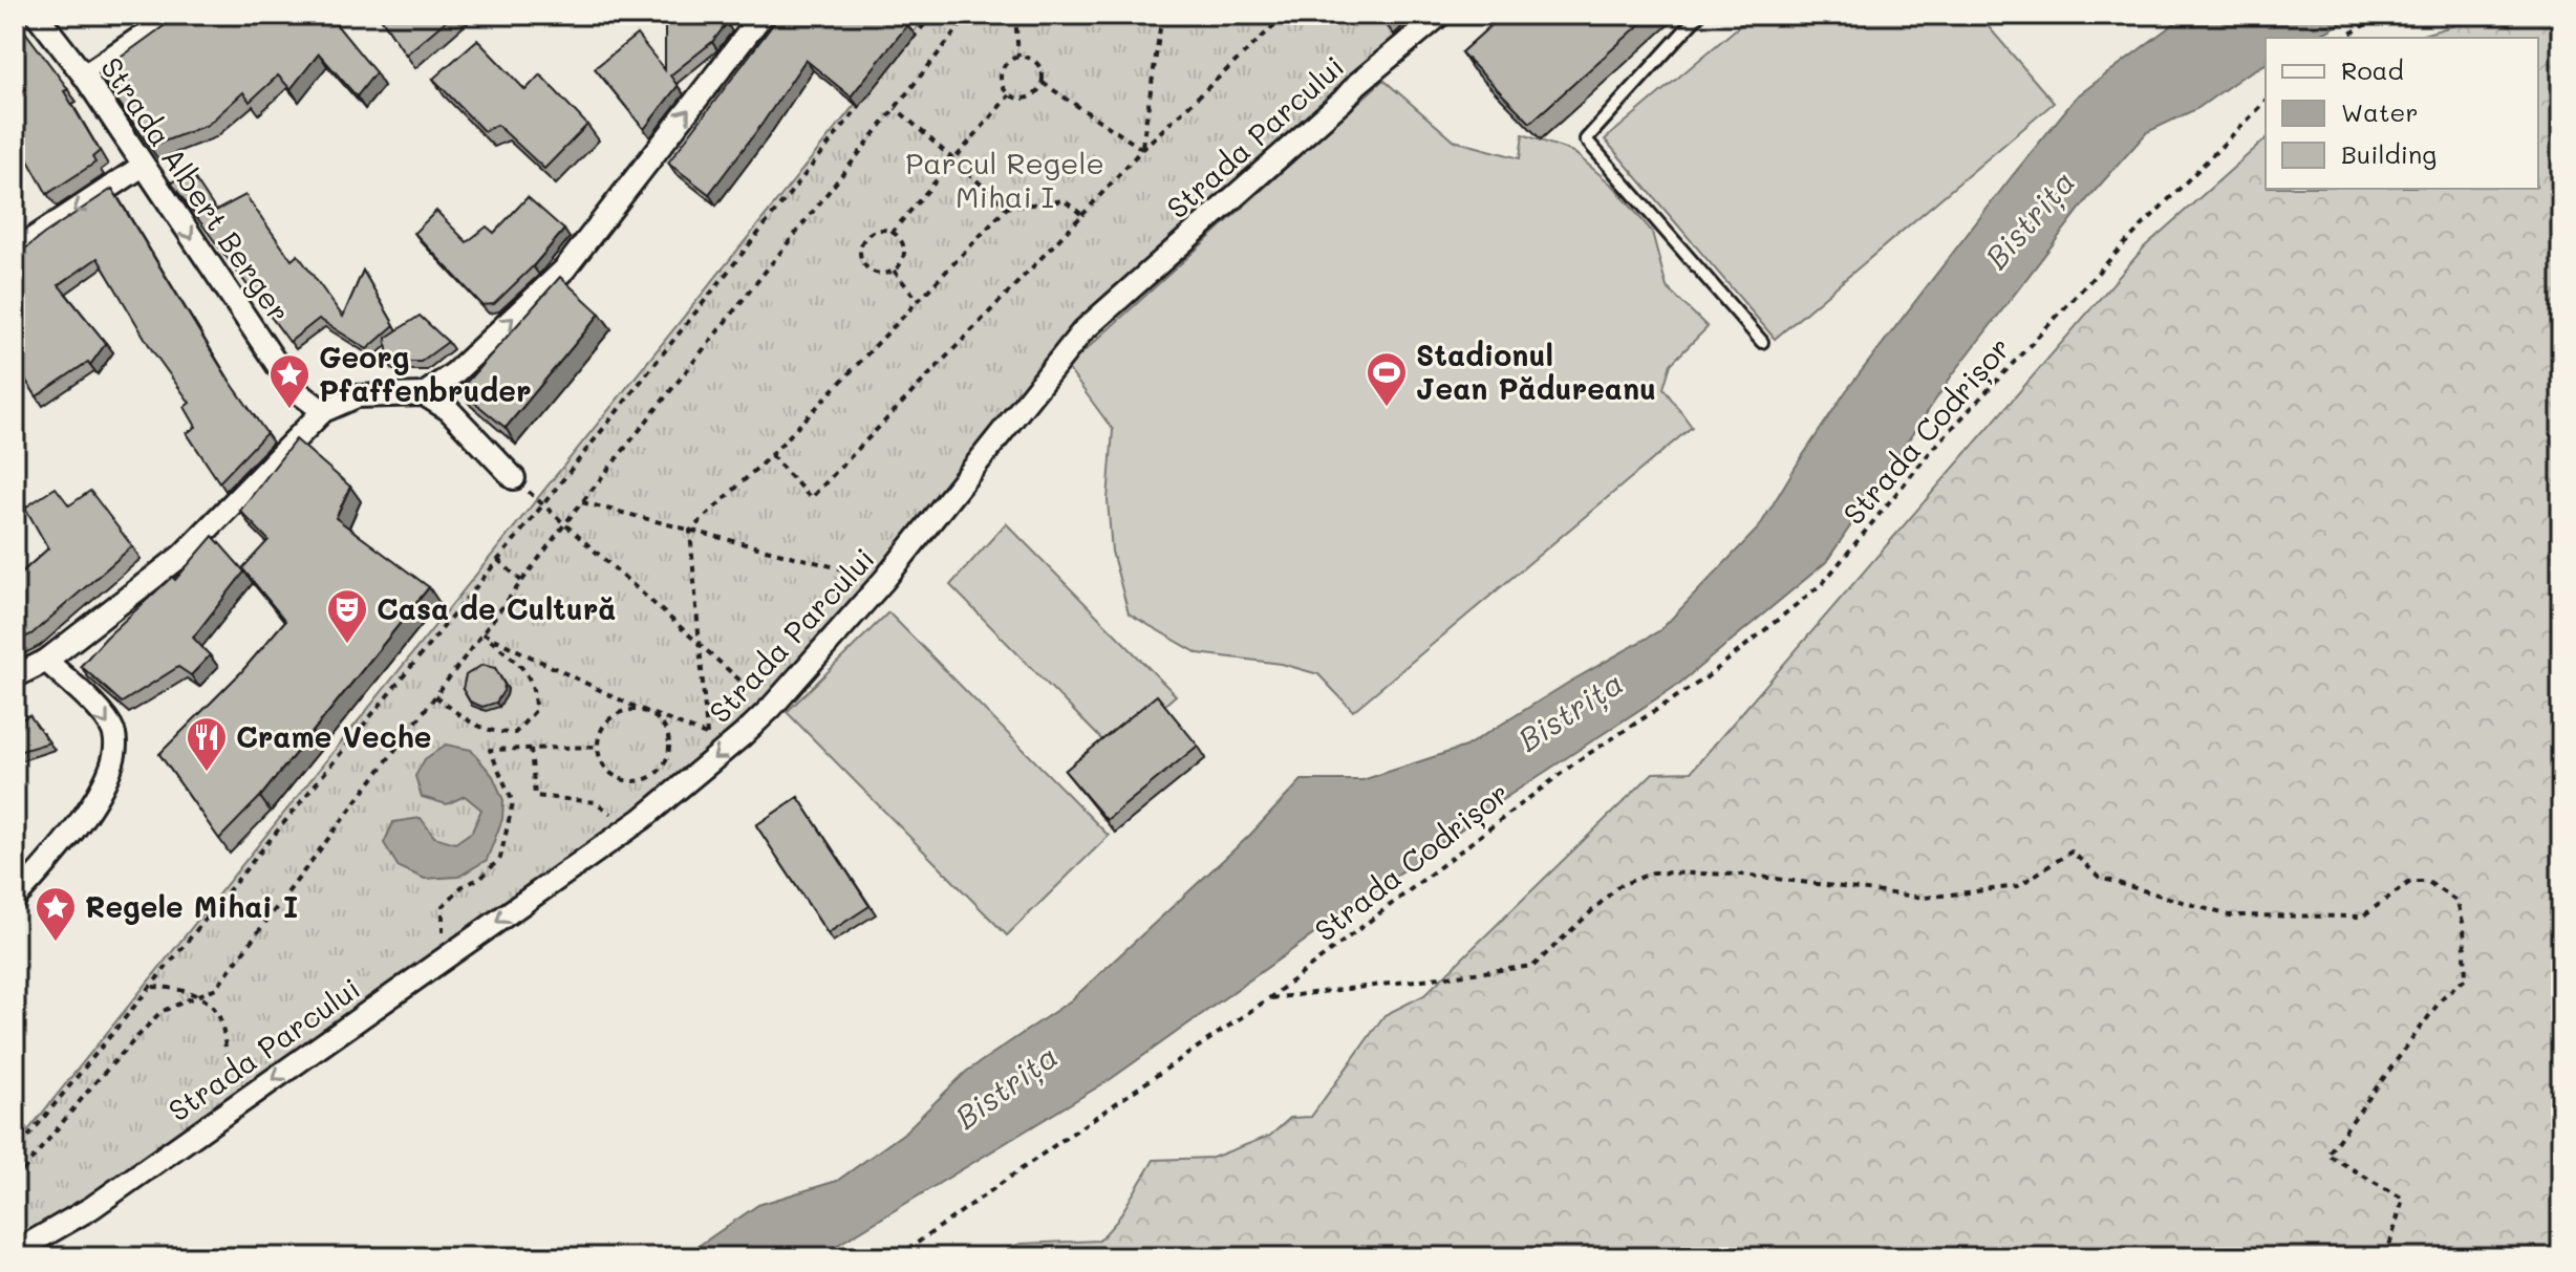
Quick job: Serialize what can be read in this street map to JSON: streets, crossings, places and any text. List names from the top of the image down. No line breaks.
{"streets":{"street":["Strada Parcului","Strada Albert Berger"],"path":["Strada Codrișor"]},"one_way":["Strada Albert Berger"],"water":["Bistrița"],"parks":["Parcul Regele Mihai I"],"places":{"sports":["Stadionul Jean Pădureanu"],"place":["Georg Pfaffenbruder","Regele Mihai I"],"theatre":["Casa de Cultură"],"restaurant":["Crame Veche"]},"legend":["Road","Water","Building"]}
